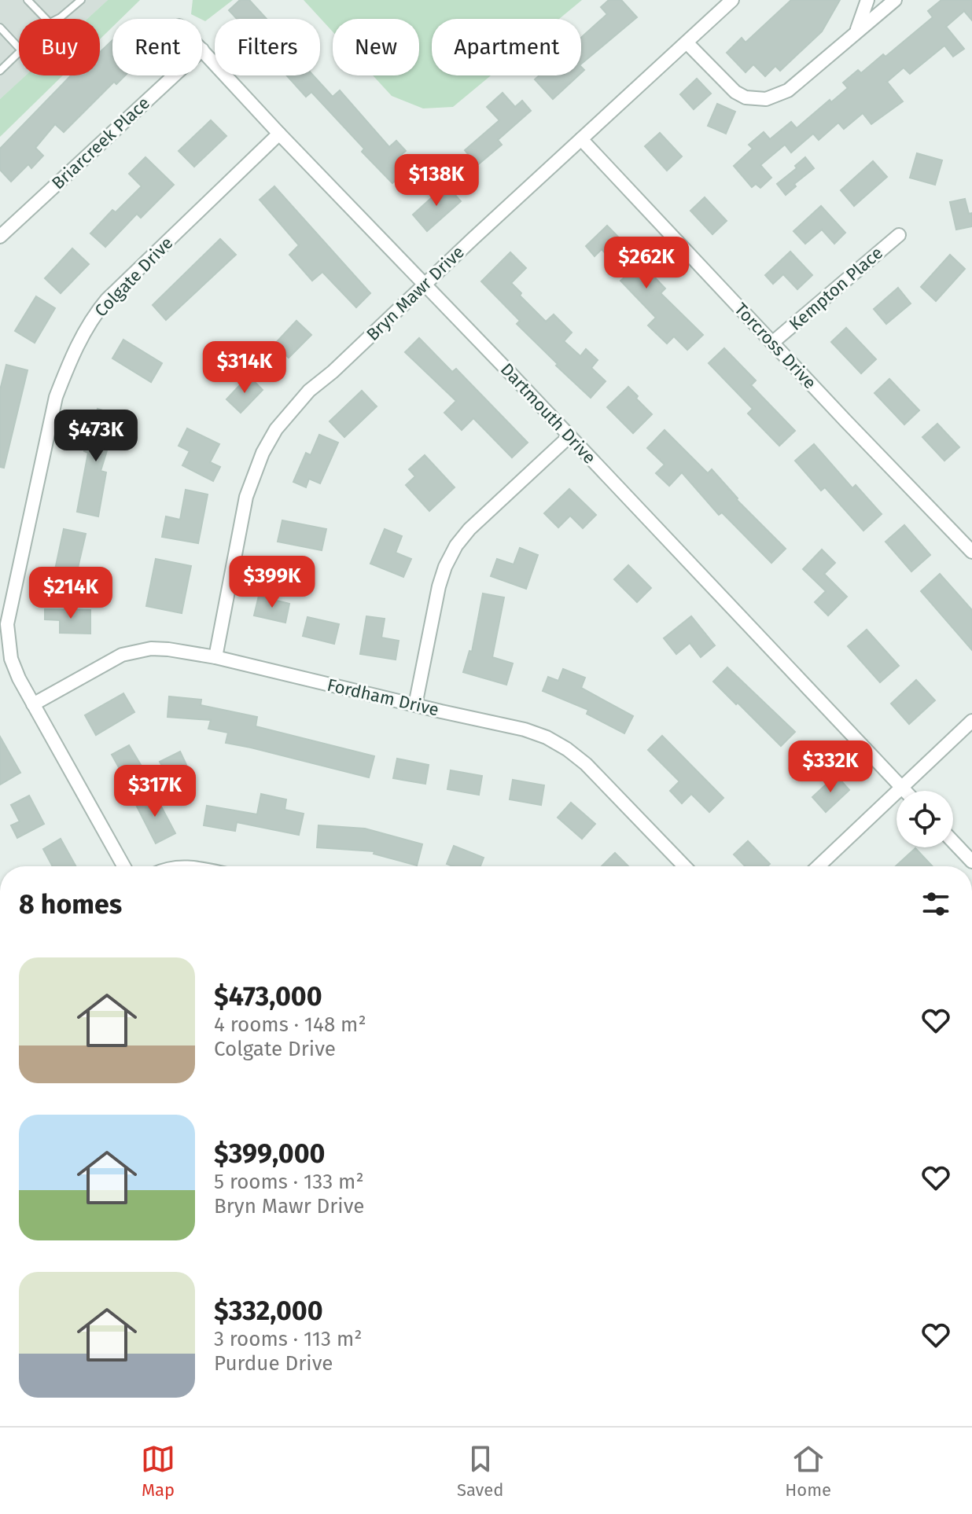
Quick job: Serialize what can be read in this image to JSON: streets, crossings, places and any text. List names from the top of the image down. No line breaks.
{"streets":{"street":["Briarcreek Place","Colgate Drive","Kempton Place","Bryn Mawr Drive","Torcross Drive","Dartmouth Drive","Fordham Drive"]},"crossings":[["Colgate Drive","Dartmouth Drive"],["Colgate Drive","Fordham Drive"],["Kempton Place","Torcross Drive"],["Bryn Mawr Drive","Torcross Drive"],["Bryn Mawr Drive","Dartmouth Drive"],["Bryn Mawr Drive","Fordham Drive"]],"page":{"chip":["Buy","Rent","Filters","New","Apartment"],"price":["$138K","$262K","$314K","$473K","$399K","$214K","$332K","$317K"],"heading":"8 homes","list":[{"name":"$473,000","note":"4 rooms · 148 m² · Colgate Drive"},{"name":"$399,000","note":"5 rooms · 133 m² · Bryn Mawr Drive"},{"name":"$332,000","note":"3 rooms · 113 m² · Purdue Drive"}],"tabs":["Map","Saved","Home"]}}
